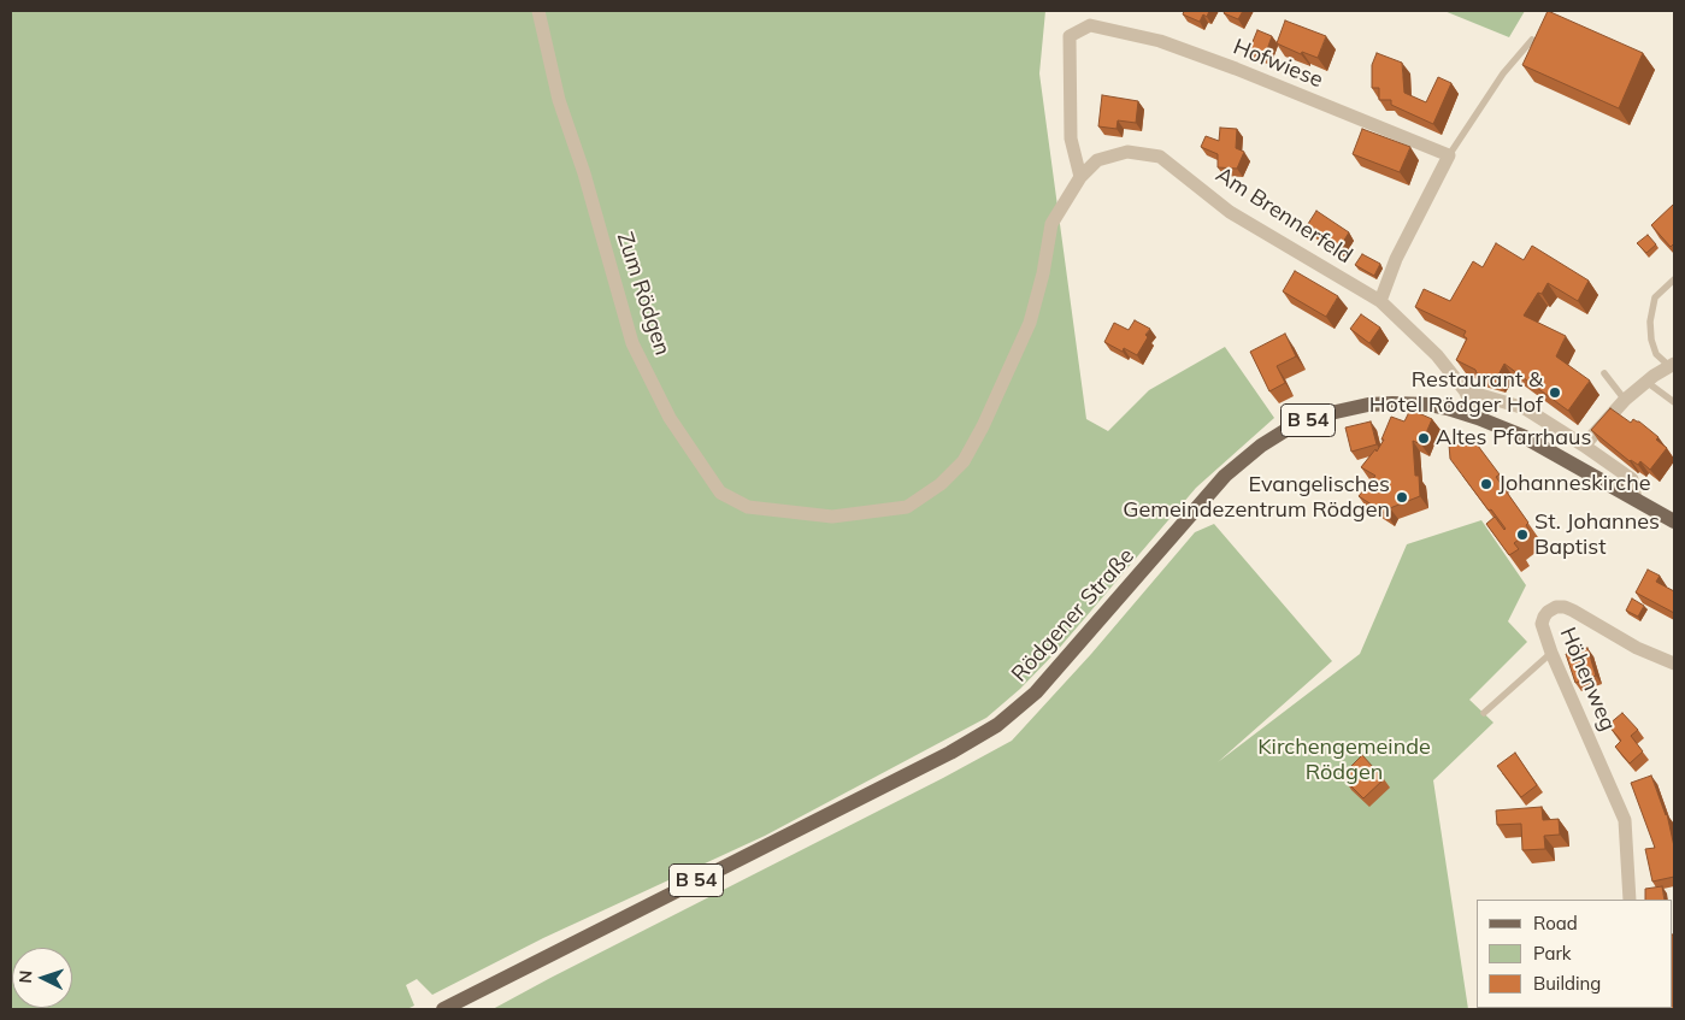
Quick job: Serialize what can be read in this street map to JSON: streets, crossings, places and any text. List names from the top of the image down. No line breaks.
{"streets":{"main road":["B 54","Rödgener Straße"],"street":["Hofwiese","Am Brennerfeld","Zum Rödgen","Höhenweg"]},"crossings":[["Hofwiese","Am Brennerfeld"],["Am Brennerfeld","Zum Rödgen"],["Am Brennerfeld","Rödgener Straße"]],"parks":["Kirchengemeinde Rödgen"],"places":["Restaurant & Hotel Rödger Hof","Altes Pfarrhaus","Johanneskirche","Evangelisches Gemeindezentrum Rödgen","St. Johannes Baptist"],"legend":["Road","Park","Building"],"north":"left"}
